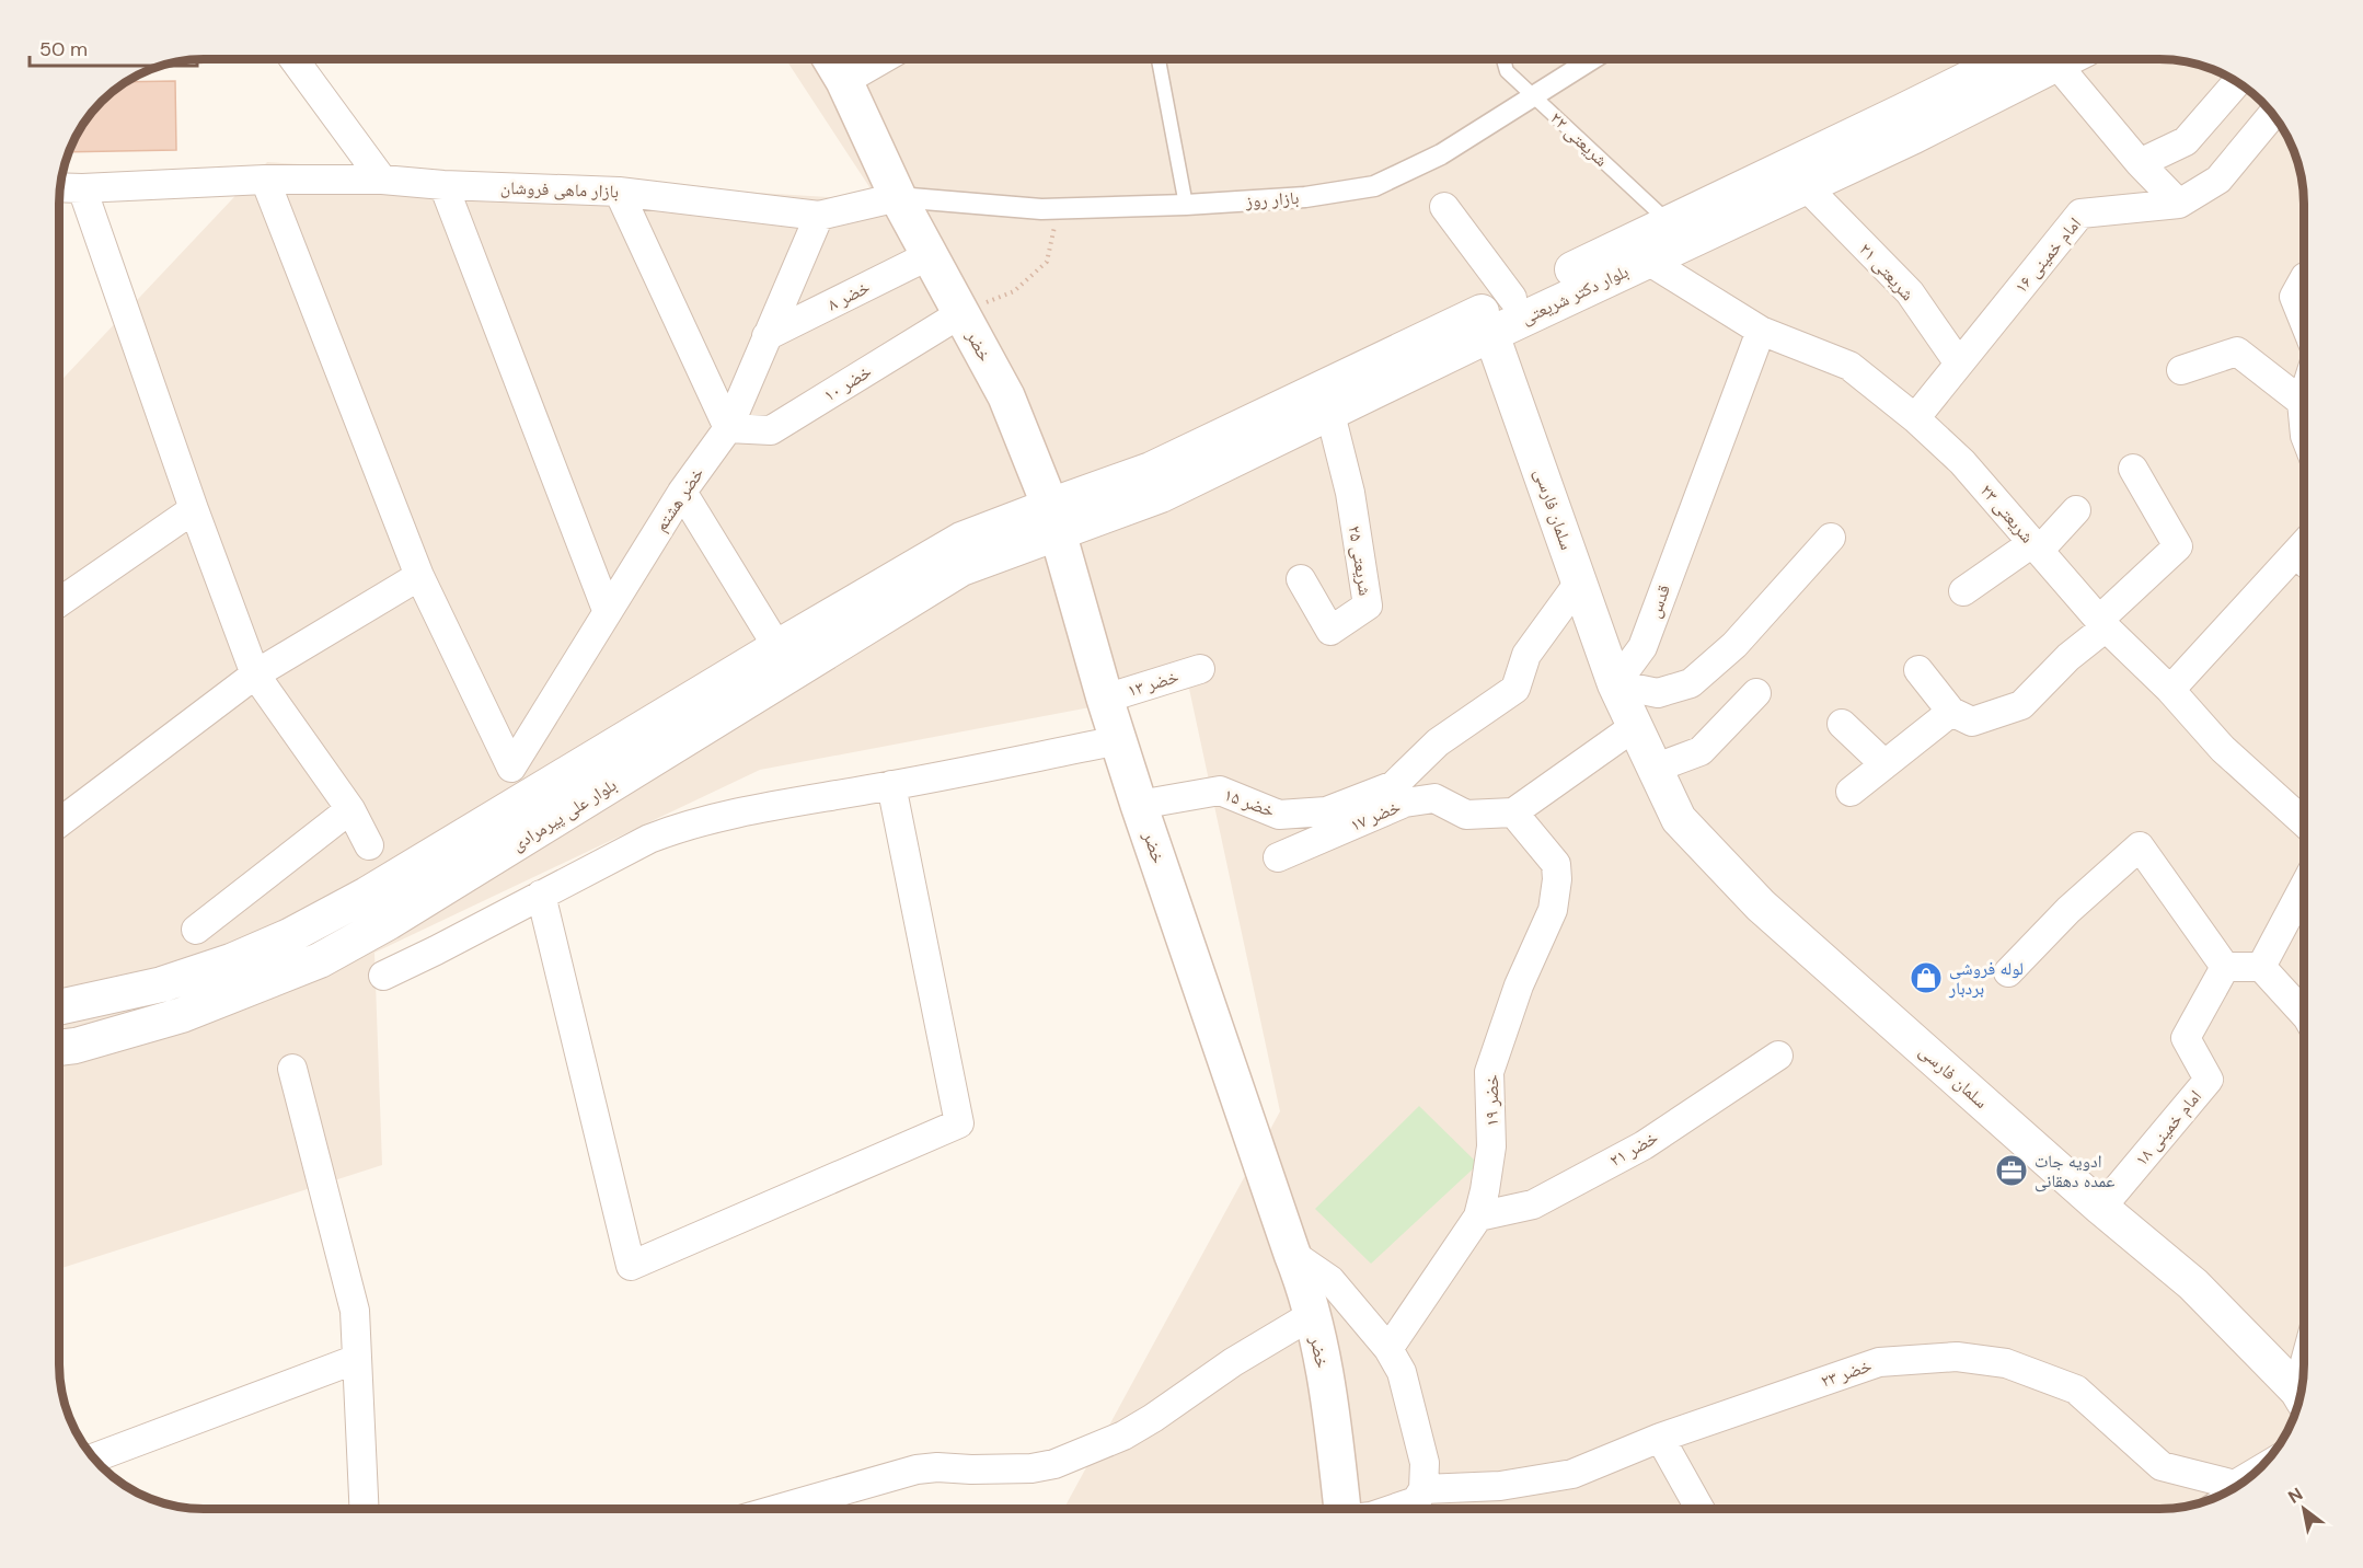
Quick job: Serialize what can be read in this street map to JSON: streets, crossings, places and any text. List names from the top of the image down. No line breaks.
{"streets":{"main road":["خضر"],"street":["بازار ماهی فروشان","بازار روز","امام خمینی ۱۶","شریعتی ۲۱","بلوار دکتر شریعتی","خضر ۸","خضر ۱۰","خضر هشتم","سلمان فارسی","شریعتی ۲۳","شریعتی ۲۵","قدس","خضر ۱۳","خضر ۱۵","بلوار علی پیرمرادی","خضر ۱۷","خضر ۱۹","امام خمینی ۱۸","خضر ۲۱","خضر ۲۳"],"lane":["شریعتی ۲۲"]},"crossings":[["شریعتی ۲۲","بازار روز"],["شریعتی ۲۲","بلوار دکتر شریعتی"],["بازار ماهی فروشان","بازار روز"],["بازار ماهی فروشان","خضر"],["بازار ماهی فروشان","خضر هشتم"],["بازار روز","خضر"],["امام خمینی ۱۶","شریعتی ۲۱"],["امام خمینی ۱۶","شریعتی ۲۳"],["شریعتی ۲۱","بلوار دکتر شریعتی"],["بلوار دکتر شریعتی","خضر"],["بلوار دکتر شریعتی","سلمان فارسی"],["بلوار دکتر شریعتی","شریعتی ۲۳"],["بلوار دکتر شریعتی","شریعتی ۲۵"],["بلوار دکتر شریعتی","بلوار علی پیرمرادی"],["خضر ۸","خضر"],["خضر ۸","خضر هشتم"],["خضر","خضر ۱۰"],["خضر","خضر ۱۳"],["خضر","خضر ۱۵"],["خضر","بلوار علی پیرمرادی"],["خضر ۱۰","خضر هشتم"],["سلمان فارسی","قدس"],["سلمان فارسی","خضر ۱۵"],["سلمان فارسی","امام خمینی ۱۸"],["شریعتی ۲۳","قدس"],["خضر ۱۷","خضر ۱۹"],["خضر ۱۹","خضر ۲۱"]],"places":{"shop":["لوله فروشی بردبار"],"office":["ادویه جات‌ عمده ‌دهقانی"]},"scale_bar":"50 m","north":"top left"}
